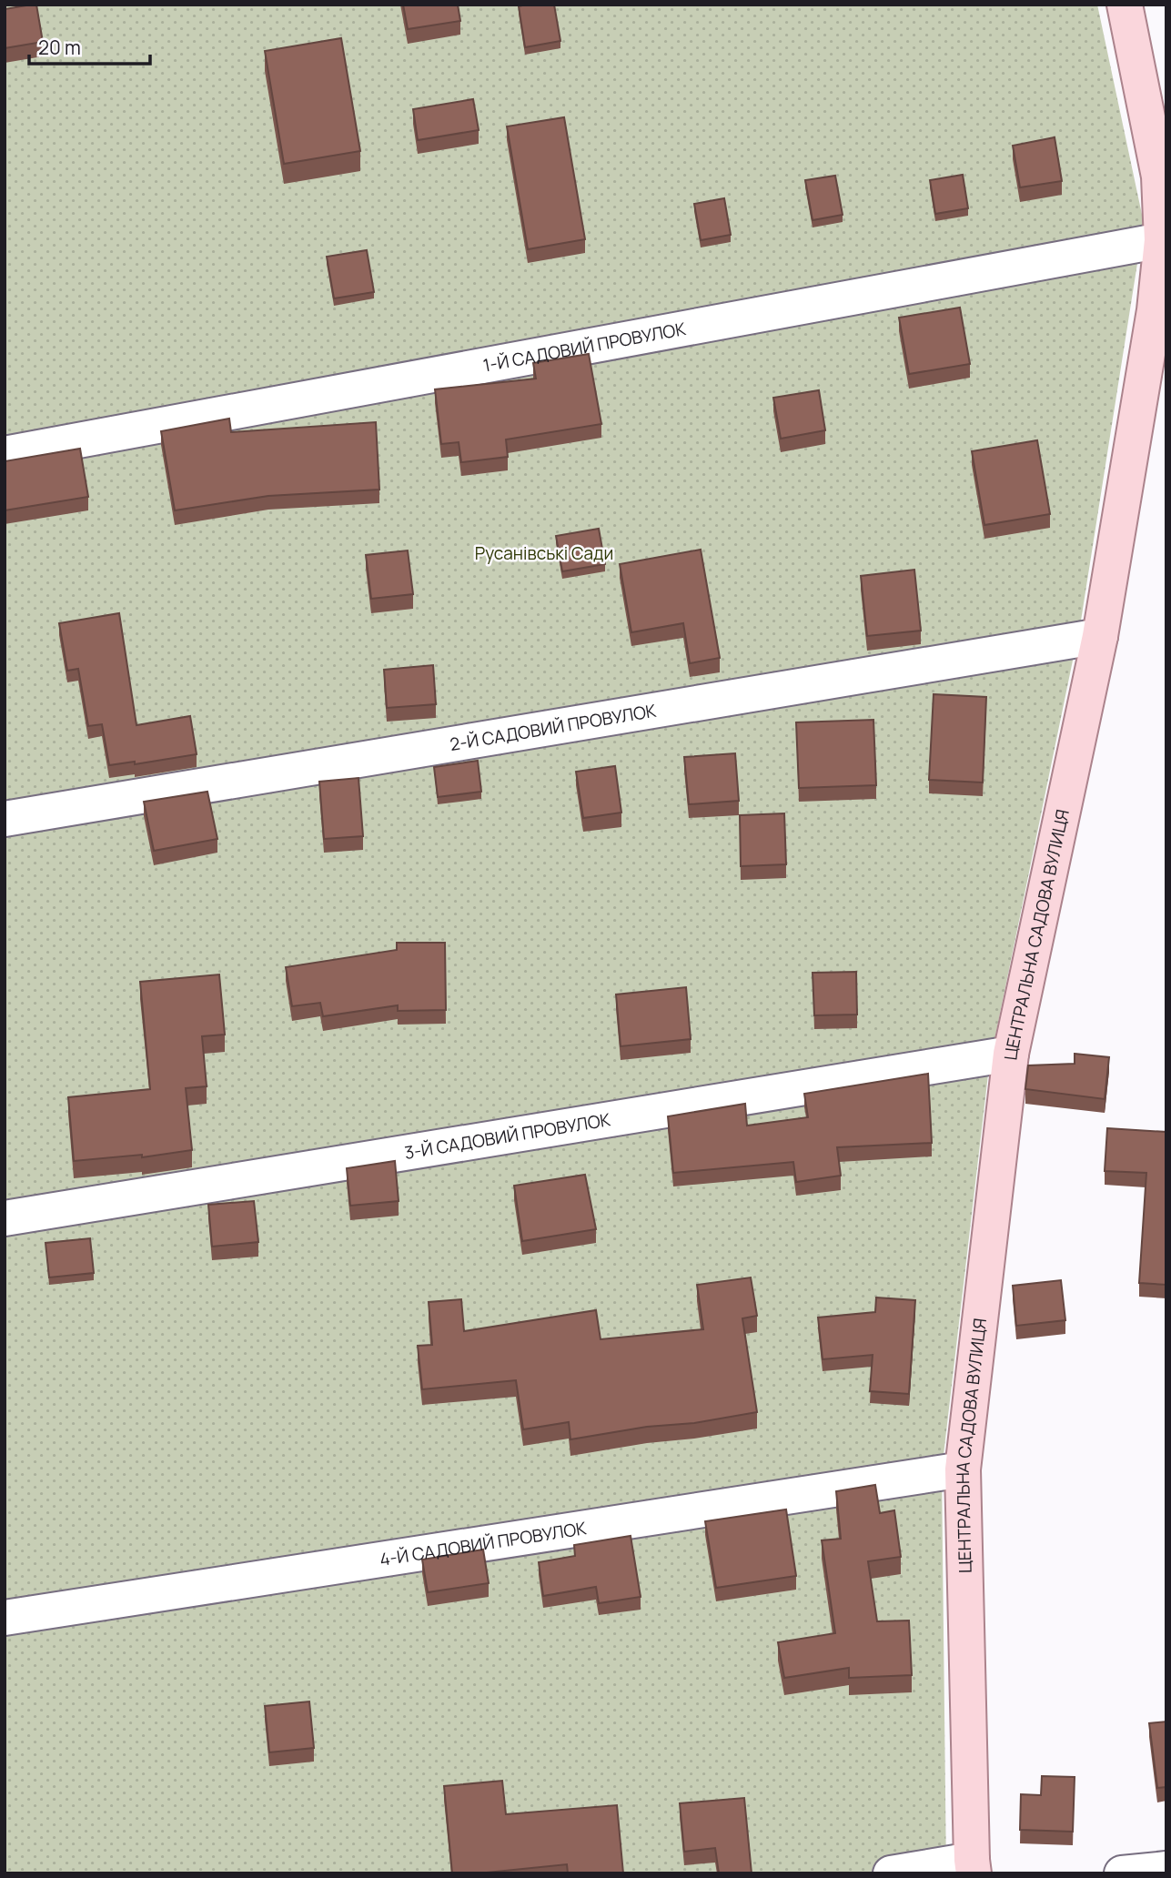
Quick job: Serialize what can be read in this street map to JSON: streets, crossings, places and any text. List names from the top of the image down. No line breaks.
{"streets":{"main road":["ЦЕНТРАЛЬНА САДОВА ВУЛИЦЯ"],"street":["1-Й САДОВИЙ ПРОВУЛОК","2-Й САДОВИЙ ПРОВУЛОК","3-Й САДОВИЙ ПРОВУЛОК","4-Й САДОВИЙ ПРОВУЛОК"]},"crossings":[["1-Й САДОВИЙ ПРОВУЛОК","ЦЕНТРАЛЬНА САДОВА ВУЛИЦЯ"],["2-Й САДОВИЙ ПРОВУЛОК","ЦЕНТРАЛЬНА САДОВА ВУЛИЦЯ"],["ЦЕНТРАЛЬНА САДОВА ВУЛИЦЯ","3-Й САДОВИЙ ПРОВУЛОК"],["ЦЕНТРАЛЬНА САДОВА ВУЛИЦЯ","4-Й САДОВИЙ ПРОВУЛОК"]],"parks":["Русанівські Сади"],"scale_bar":"20 m"}
